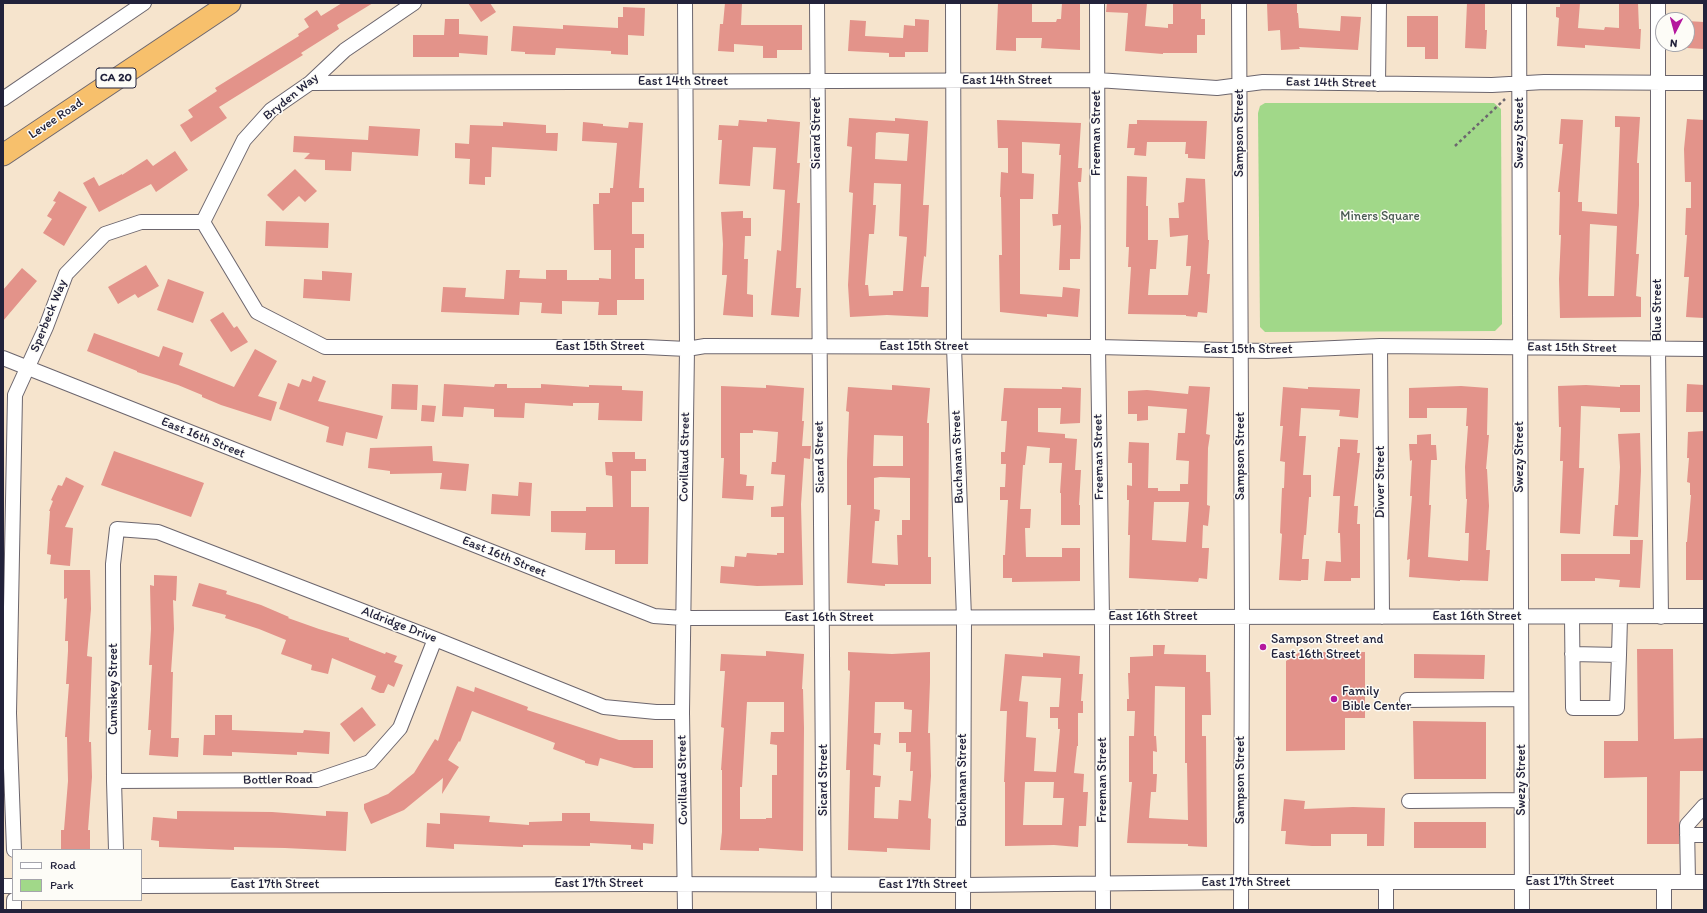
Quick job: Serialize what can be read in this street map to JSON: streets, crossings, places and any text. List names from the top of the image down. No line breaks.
{"streets":{"highway":["CA 20","Levee Road"],"street":["East 14th Street","Bryden Way","Sicard Street","Freeman Street","Sampson Street","Swezy Street","Blue Street","Sperbeck Way","East 15th Street","East 16th Street","Covillaud Street","Buchanan Street","Divver Street","Aldridge Drive","Cumiskey Street","Bottler Road","East 17th Street"]},"crossings":[["East 14th Street","Bryden Way"],["East 14th Street","Sicard Street"],["East 14th Street","Freeman Street"],["East 14th Street","Sampson Street"],["East 14th Street","Swezy Street"],["East 14th Street","Blue Street"],["East 14th Street","Covillaud Street"],["East 14th Street","Buchanan Street"],["Bryden Way","Sperbeck Way"],["Bryden Way","East 15th Street"],["Sicard Street","East 15th Street"],["Sicard Street","East 16th Street"],["Sicard Street","East 17th Street"],["Freeman Street","East 15th Street"],["Freeman Street","East 16th Street"],["Freeman Street","East 17th Street"],["Sampson Street","East 15th Street"],["Sampson Street","East 16th Street"],["Sampson Street","East 17th Street"],["Swezy Street","East 15th Street"],["Swezy Street","East 16th Street"],["Swezy Street","East 17th Street"],["Blue Street","East 15th Street"],["Blue Street","East 16th Street"],["Sperbeck Way","East 15th Street"],["Sperbeck Way","East 16th Street"],["East 15th Street","Covillaud Street"],["East 15th Street","Buchanan Street"],["East 15th Street","Divver Street"],["East 16th Street","Covillaud Street"],["East 16th Street","Buchanan Street"],["East 16th Street","Divver Street"],["Covillaud Street","Aldridge Drive"],["Covillaud Street","East 17th Street"],["Buchanan Street","East 17th Street"],["Aldridge Drive","Cumiskey Street"],["Aldridge Drive","Bottler Road"],["Cumiskey Street","Bottler Road"]],"parks":["Miners Square"],"places":["Sampson Street and East 16th Street","Family Bible Center"],"legend":["Road","Park"],"north":"bottom"}
